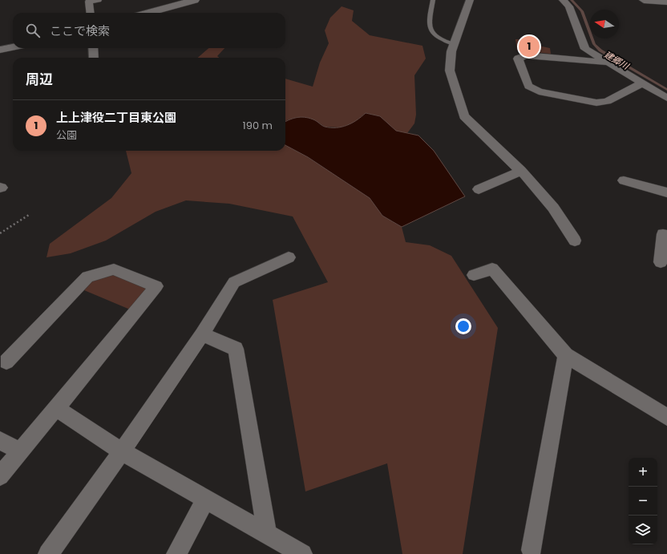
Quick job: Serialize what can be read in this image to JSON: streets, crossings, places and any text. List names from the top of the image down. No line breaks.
{"water":["建郷川"],"north":"left","page":{"search":"ここで検索","pins":"1","heading":"周辺","list":[{"mark":"1","name":"上上津役二丁目東公園","note":"公園","value":"190 m"}],"map_buttons":["+","−"]}}
